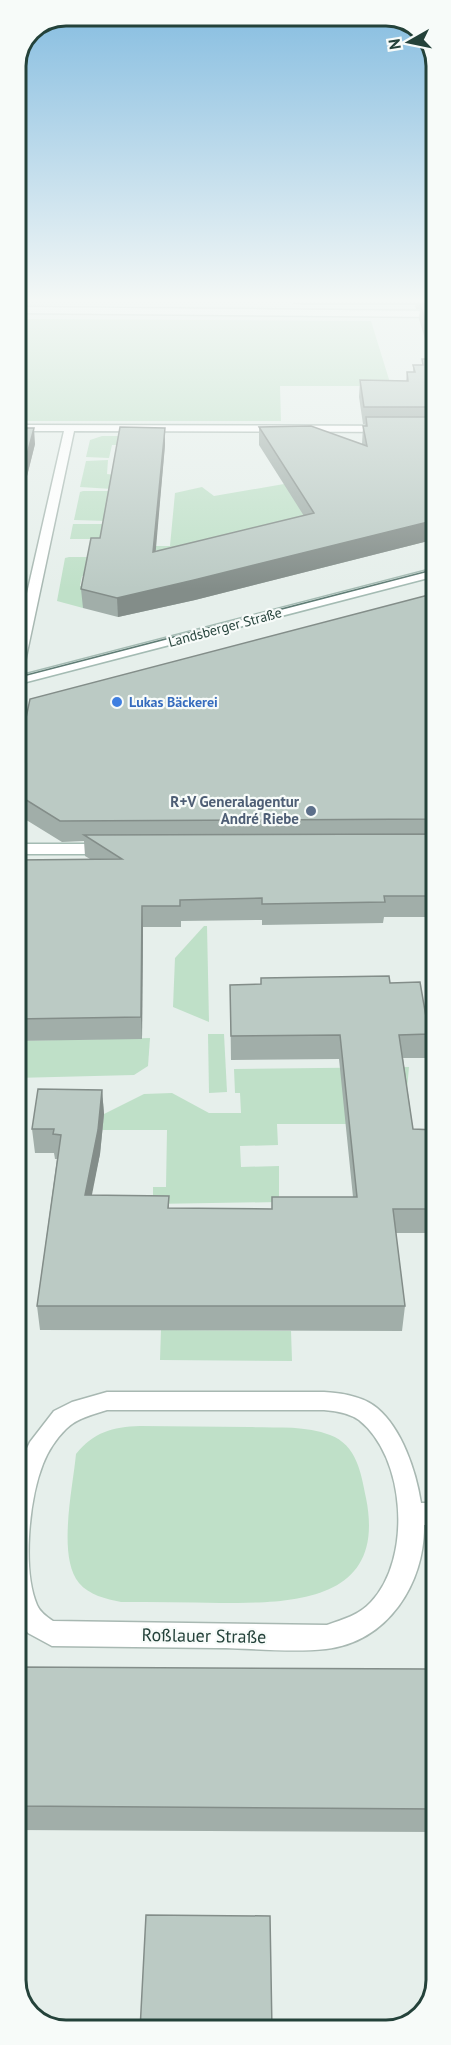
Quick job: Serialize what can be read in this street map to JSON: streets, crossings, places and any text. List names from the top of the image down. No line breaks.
{"streets":{"street":["Landsberger Straße","Roßlauer Straße"]},"places":["Lukas Bäckerei","R+V Generalagentur André Riebe"],"north":"left"}
